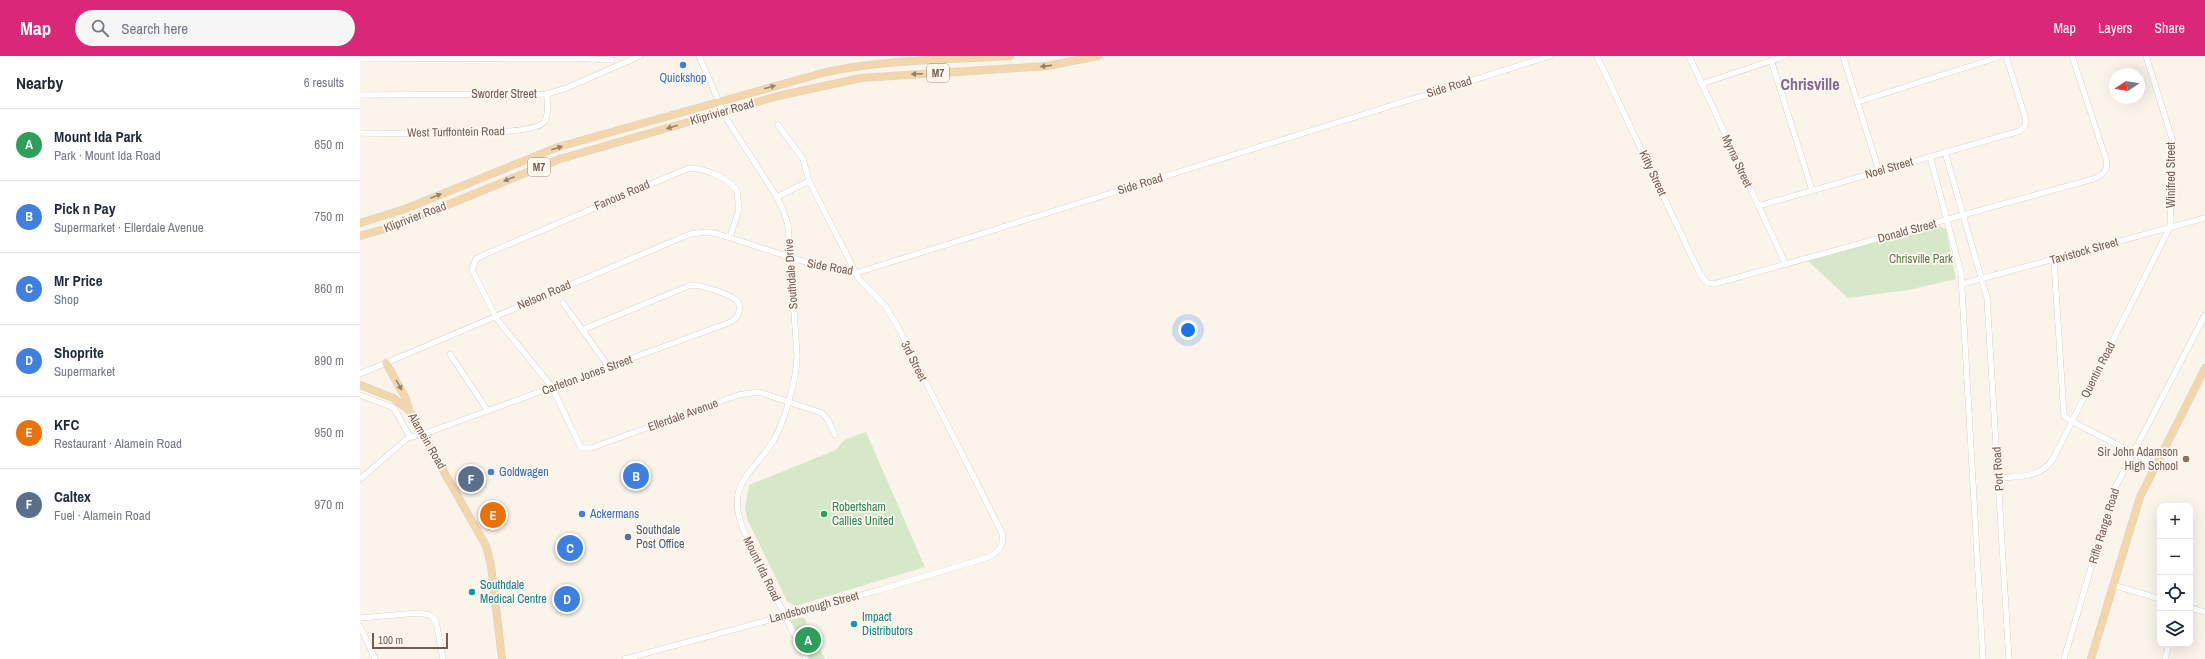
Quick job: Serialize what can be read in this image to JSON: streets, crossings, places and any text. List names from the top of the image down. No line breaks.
{"streets":{"main road":["M7","Kliprivier Road","Alamein Road","Rifle Range Road"],"street":["Side Road","Sworder Street","West Turffontein Road","Myrna Street","Noel Street","Kitty Street","Winifred Street","Fanous Road","Donald Street","Tavistock Street","Southdale Drive","Nelson Road","3rd Street","Quentin Road","Carleton Jones Street","Ellerdale Avenue","Port Road","Mount Ida Road","Landsborough Street"]},"crossings":[["Side Road","Fanous Road"],["Side Road","Southdale Drive"],["Side Road","Nelson Road"],["Side Road","3rd Street"],["Sworder Street","West Turffontein Road"],["Kliprivier Road","Southdale Drive"],["Myrna Street","Noel Street"],["Myrna Street","Donald Street"],["Noel Street","Port Road"],["Kitty Street","Donald Street"],["Winifred Street","Tavistock Street"],["Winifred Street","Quentin Road"],["Fanous Road","Nelson Road"],["Donald Street","Port Road"],["Tavistock Street","Quentin Road"],["Tavistock Street","Port Road"],["Southdale Drive","Ellerdale Avenue"],["Southdale Drive","Mount Ida Road"],["3rd Street","Landsborough Street"],["Quentin Road","Port Road"],["Carleton Jones Street","Ellerdale Avenue"],["Carleton Jones Street","Alamein Road"],["Mount Ida Road","Landsborough Street"]],"districts":["Chrisville"],"parks":["Chrisville Park"],"places":["Quickshop","Sir John Adamson High School","Goldwagen","Ackermans","Robertsham Callies United","Southdale Post Office","Southdale Medical Centre","Impact Distributors"],"scale_bar":"100 m","north":"left","page":{"header":"Map","search":"Search here","nav":["Map","Layers","Share"],"heading":["Nearby","6 results"],"list":[{"mark":"A","name":"Mount Ida Park","note":"Park · Mount Ida Road","value":"650 m"},{"mark":"B","name":"Pick n Pay","note":"Supermarket · Ellerdale Avenue","value":"750 m"},{"mark":"C","name":"Mr Price","note":"Shop","value":"860 m"},{"mark":"D","name":"Shoprite","note":"Supermarket","value":"890 m"},{"mark":"E","name":"KFC","note":"Restaurant · Alamein Road","value":"950 m"},{"mark":"F","name":"Caltex","note":"Fuel · Alamein Road","value":"970 m"}],"pins":["B","F","E","C","D","A"],"map_buttons":["+","−"],"scale":"100 m"}}
